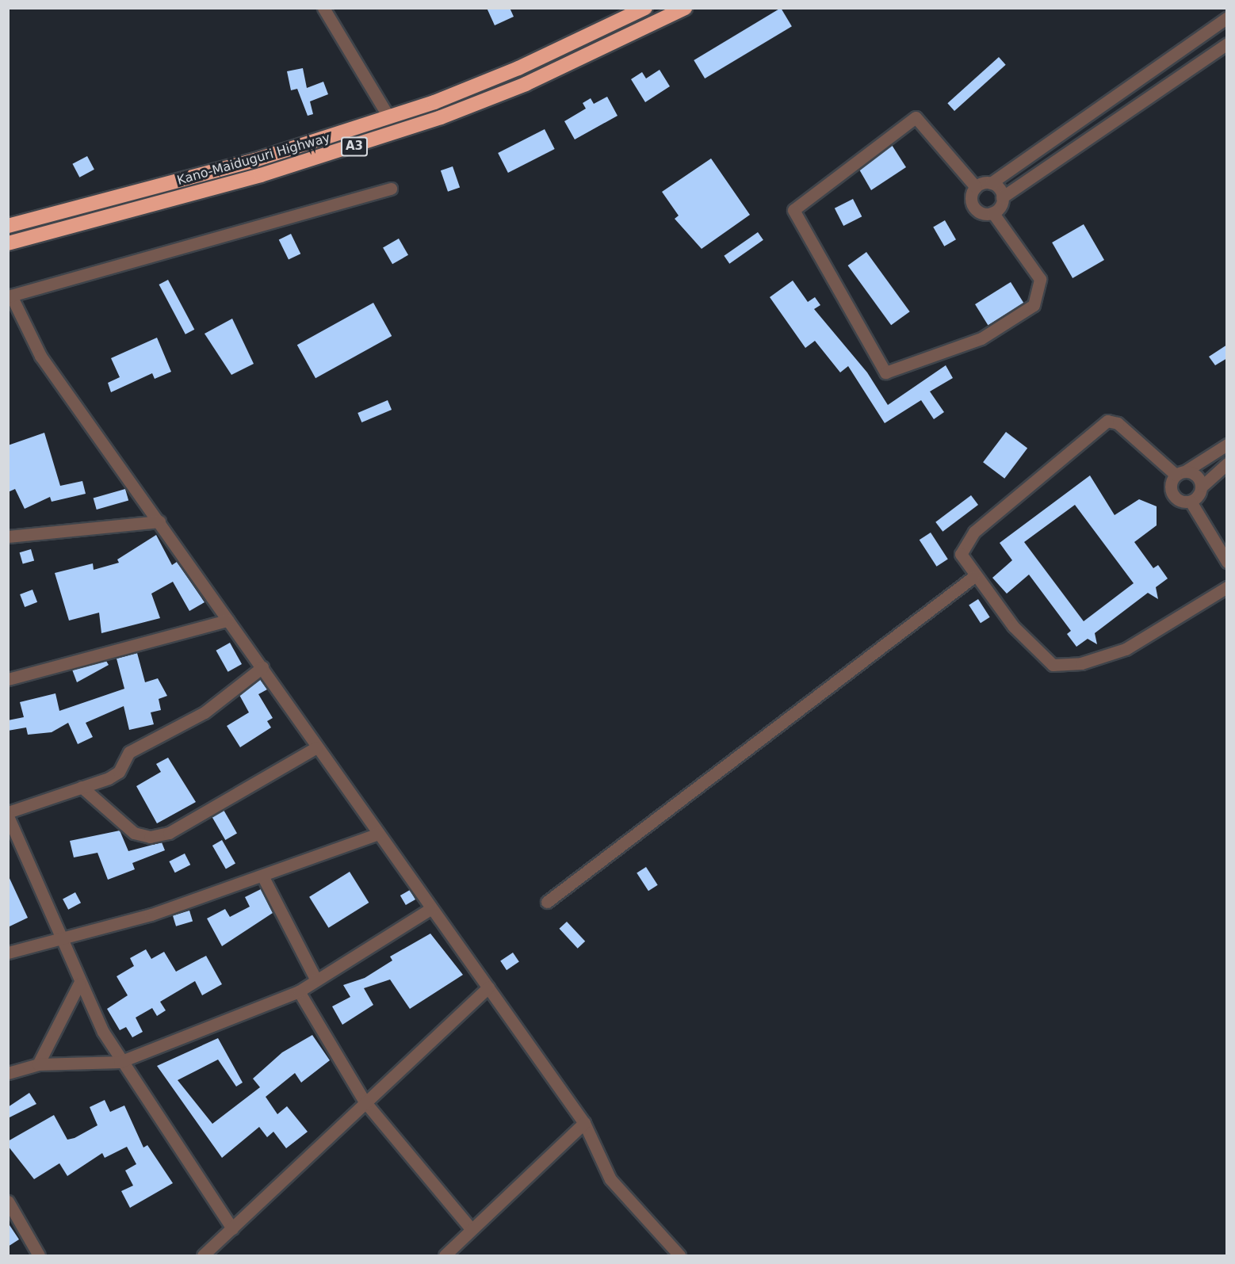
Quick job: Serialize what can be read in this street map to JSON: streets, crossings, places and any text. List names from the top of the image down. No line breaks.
{"streets":{"highway":["A3","Kano-Maiduguri Highway"]}}
